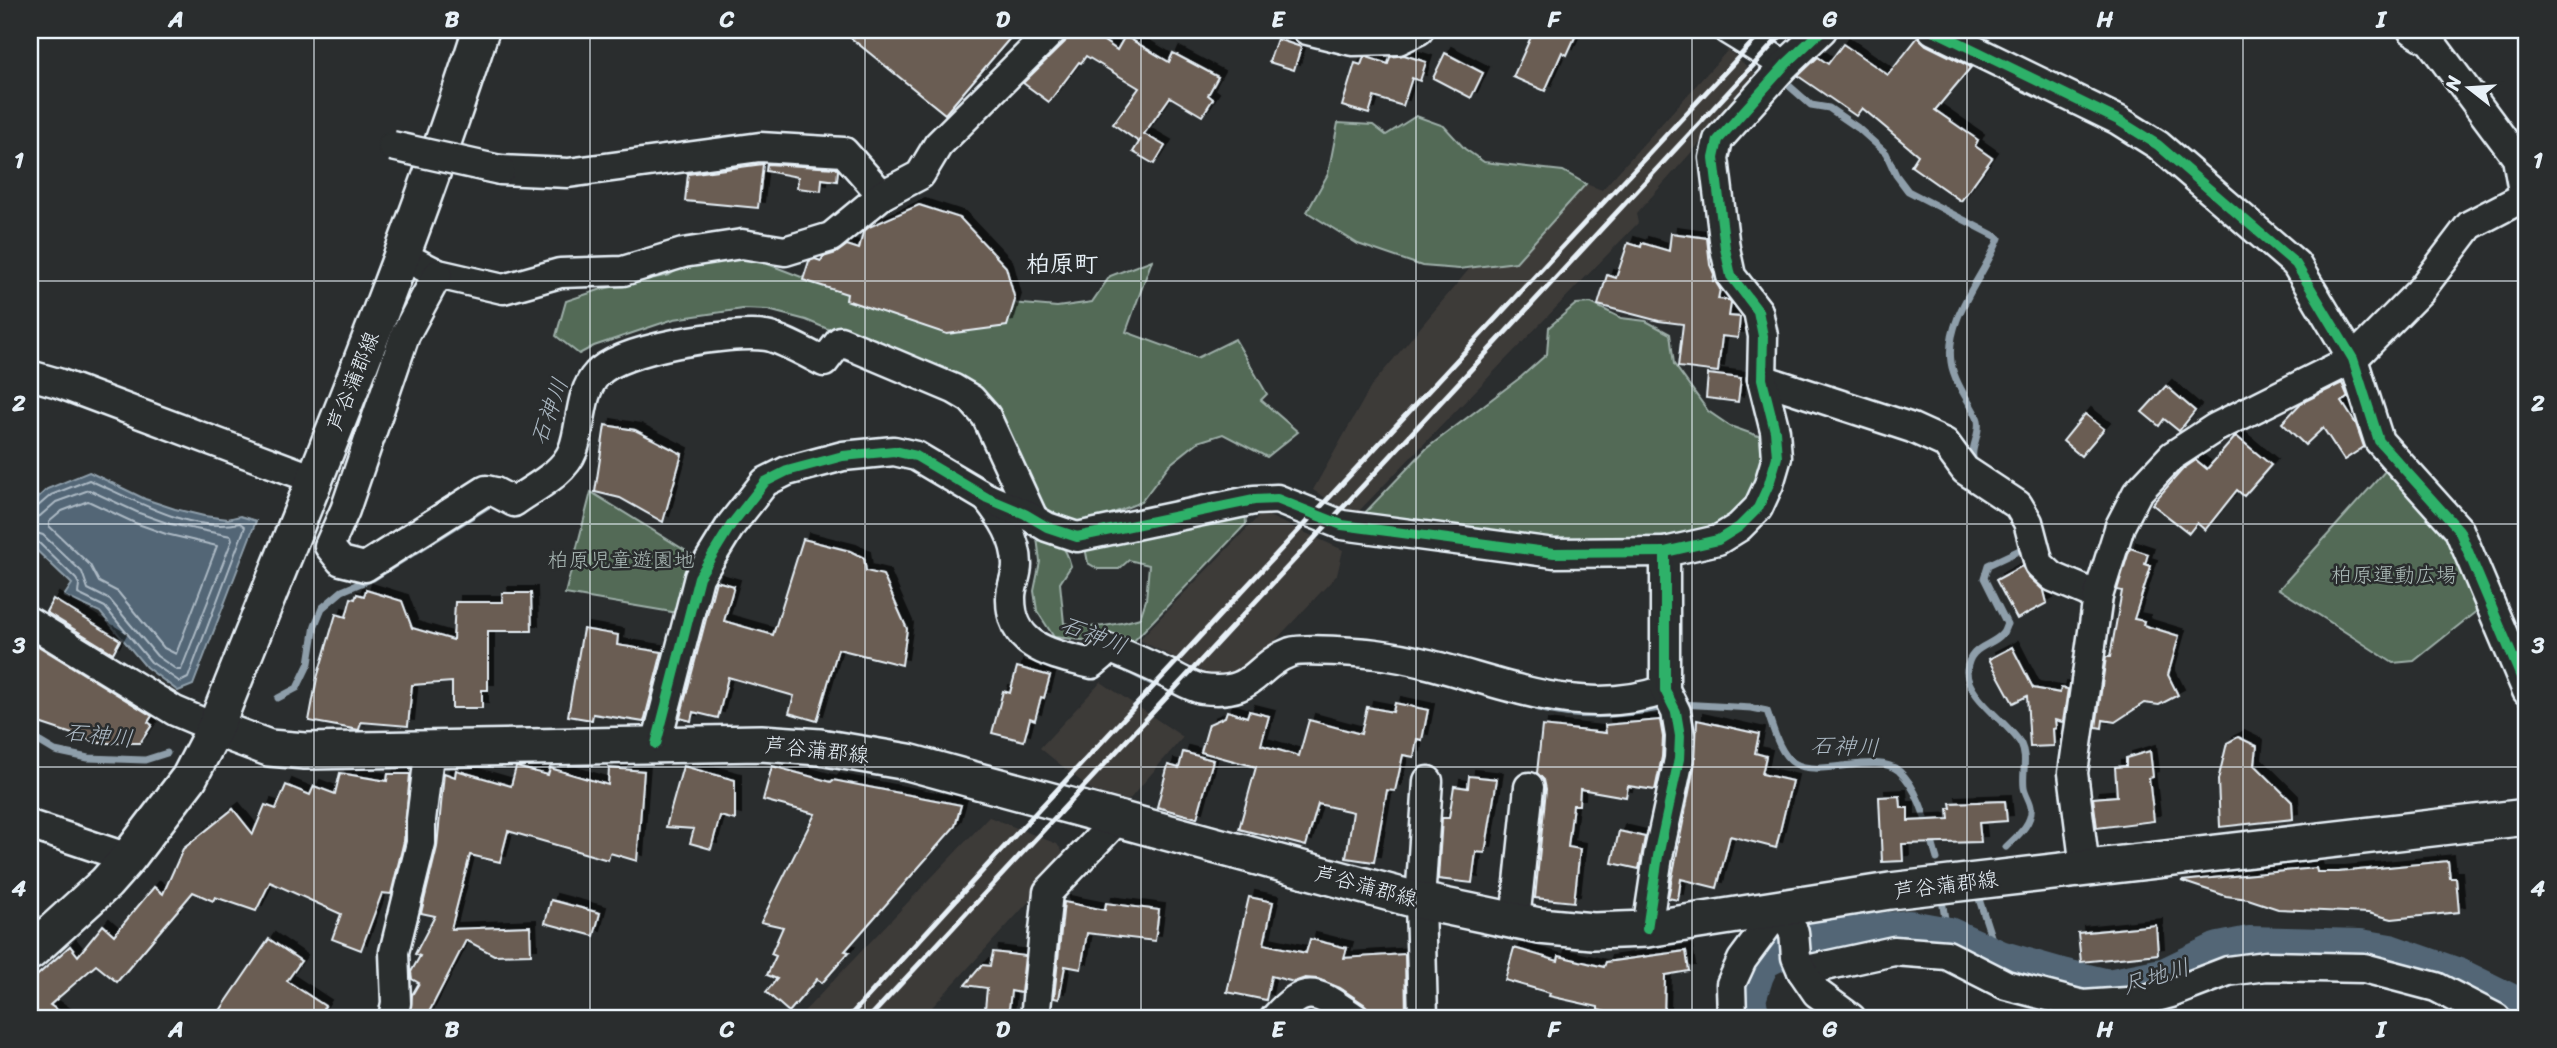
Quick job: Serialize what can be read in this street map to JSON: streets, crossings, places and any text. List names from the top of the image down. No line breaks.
{"streets":{"main road":["芦谷蒲郡線"]},"districts":["柏原町"],"water":["石神川","尺地川"],"parks":["柏原児童遊園地","柏原運動広場"],"north":"left","grid":{"columns":["A","B","C","D","E","F","G","H","I"],"rows":["1","2","3","4"]}}
